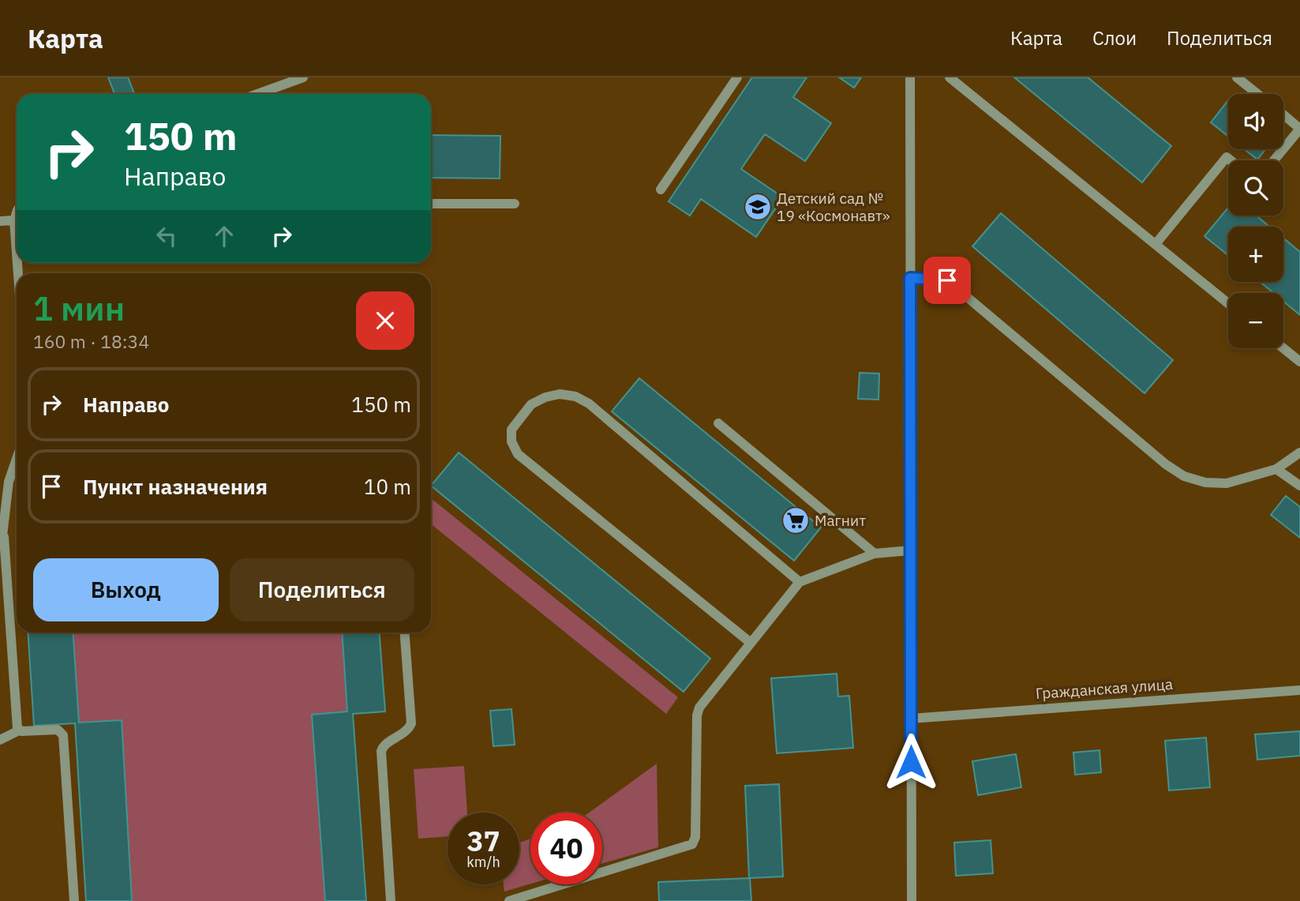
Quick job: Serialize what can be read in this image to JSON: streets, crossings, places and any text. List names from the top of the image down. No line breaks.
{"streets":{"street":["Гражданская улица"]},"places":{"school or university":["Детский сад № 19 «Космонавт»"],"supermarket":["Магнит"]},"page":{"header":"Карта","nav":["Карта","Слои","Поделиться"],"map_buttons":["+","−"],"turn":["150 m","Направо"],"heading":["1 мин","160 m · 18:34"],"list":[{"name":"Направо","value":"150 m"},{"name":"Пункт назначения","value":"10 m"}],"buttons":["Выход","Поделиться"],"speed":"37 km/h","limit":"40"}}
